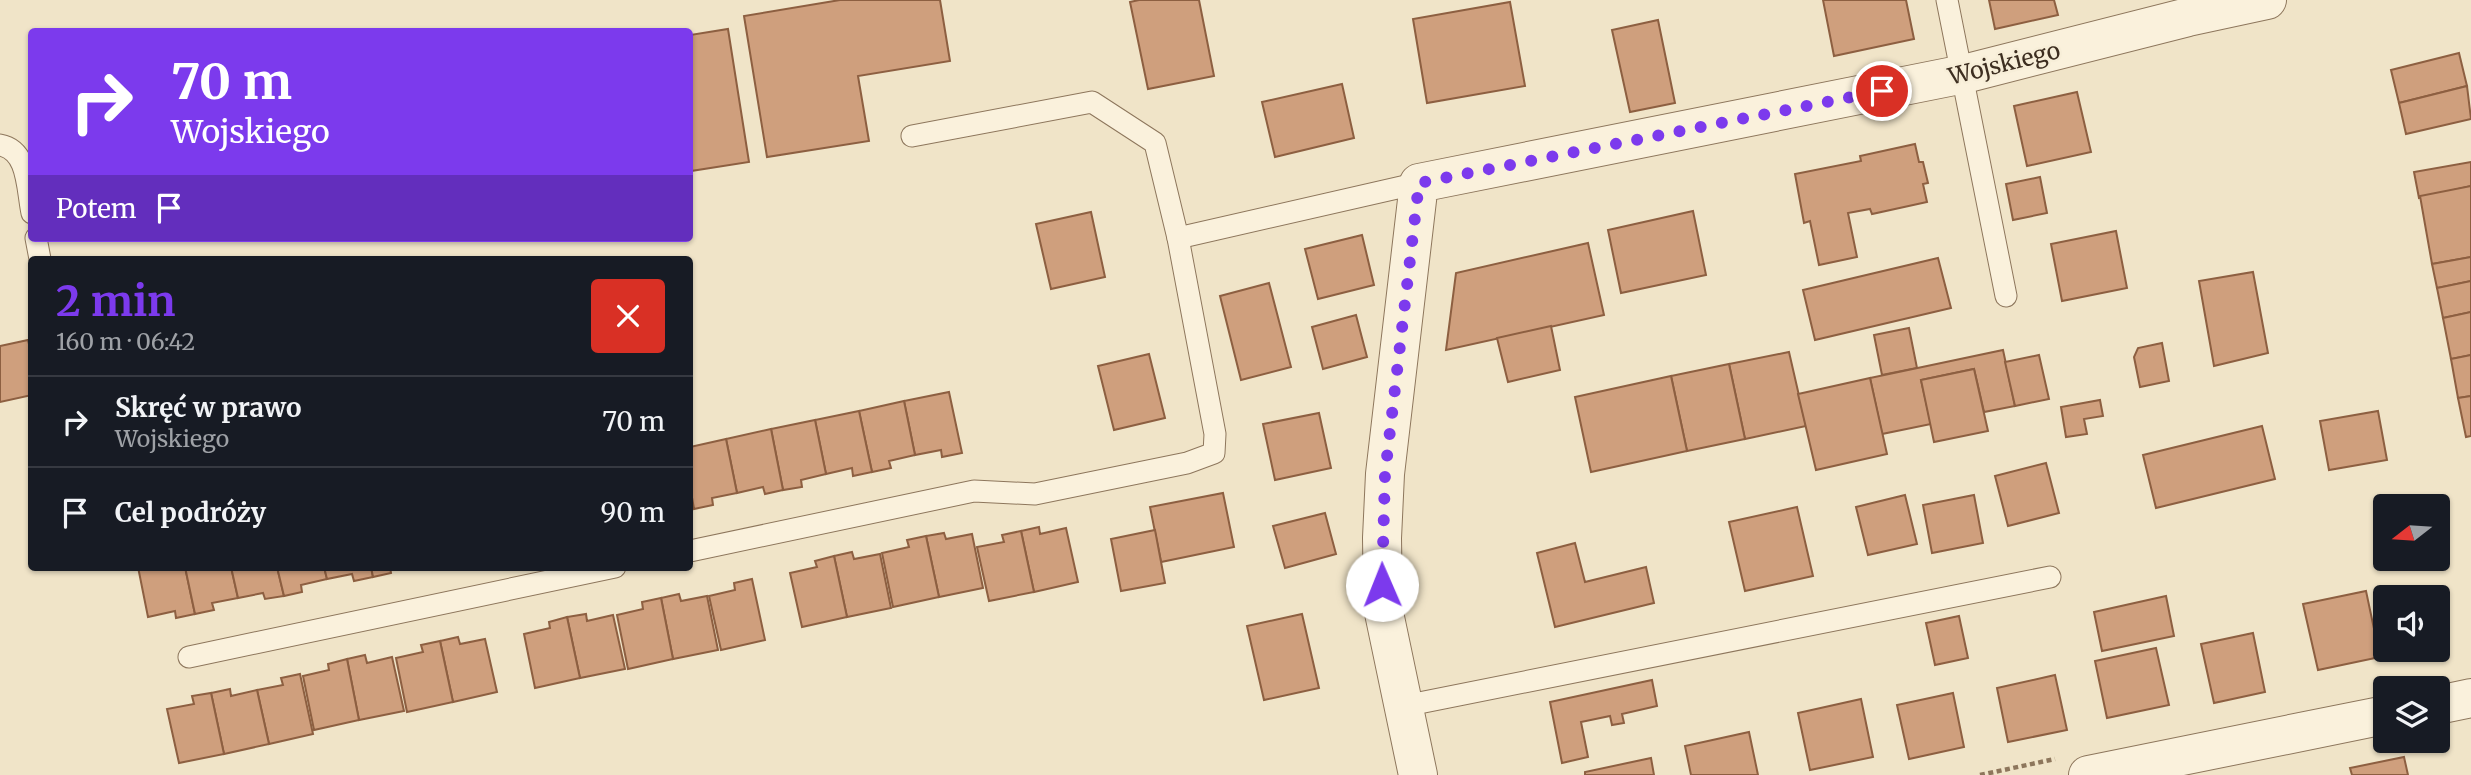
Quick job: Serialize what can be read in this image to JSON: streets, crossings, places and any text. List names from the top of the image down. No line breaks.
{"streets":{"street":["Wojskiego"]},"north":"left","page":{"turn":["70 m","Wojskiego"],"then":"Potem","heading":["2 min","160 m · 06:42"],"list":[{"name":"Skręć w prawo","note":"Wojskiego","value":"70 m"},{"name":"Cel podróży","value":"90 m"}]}}
